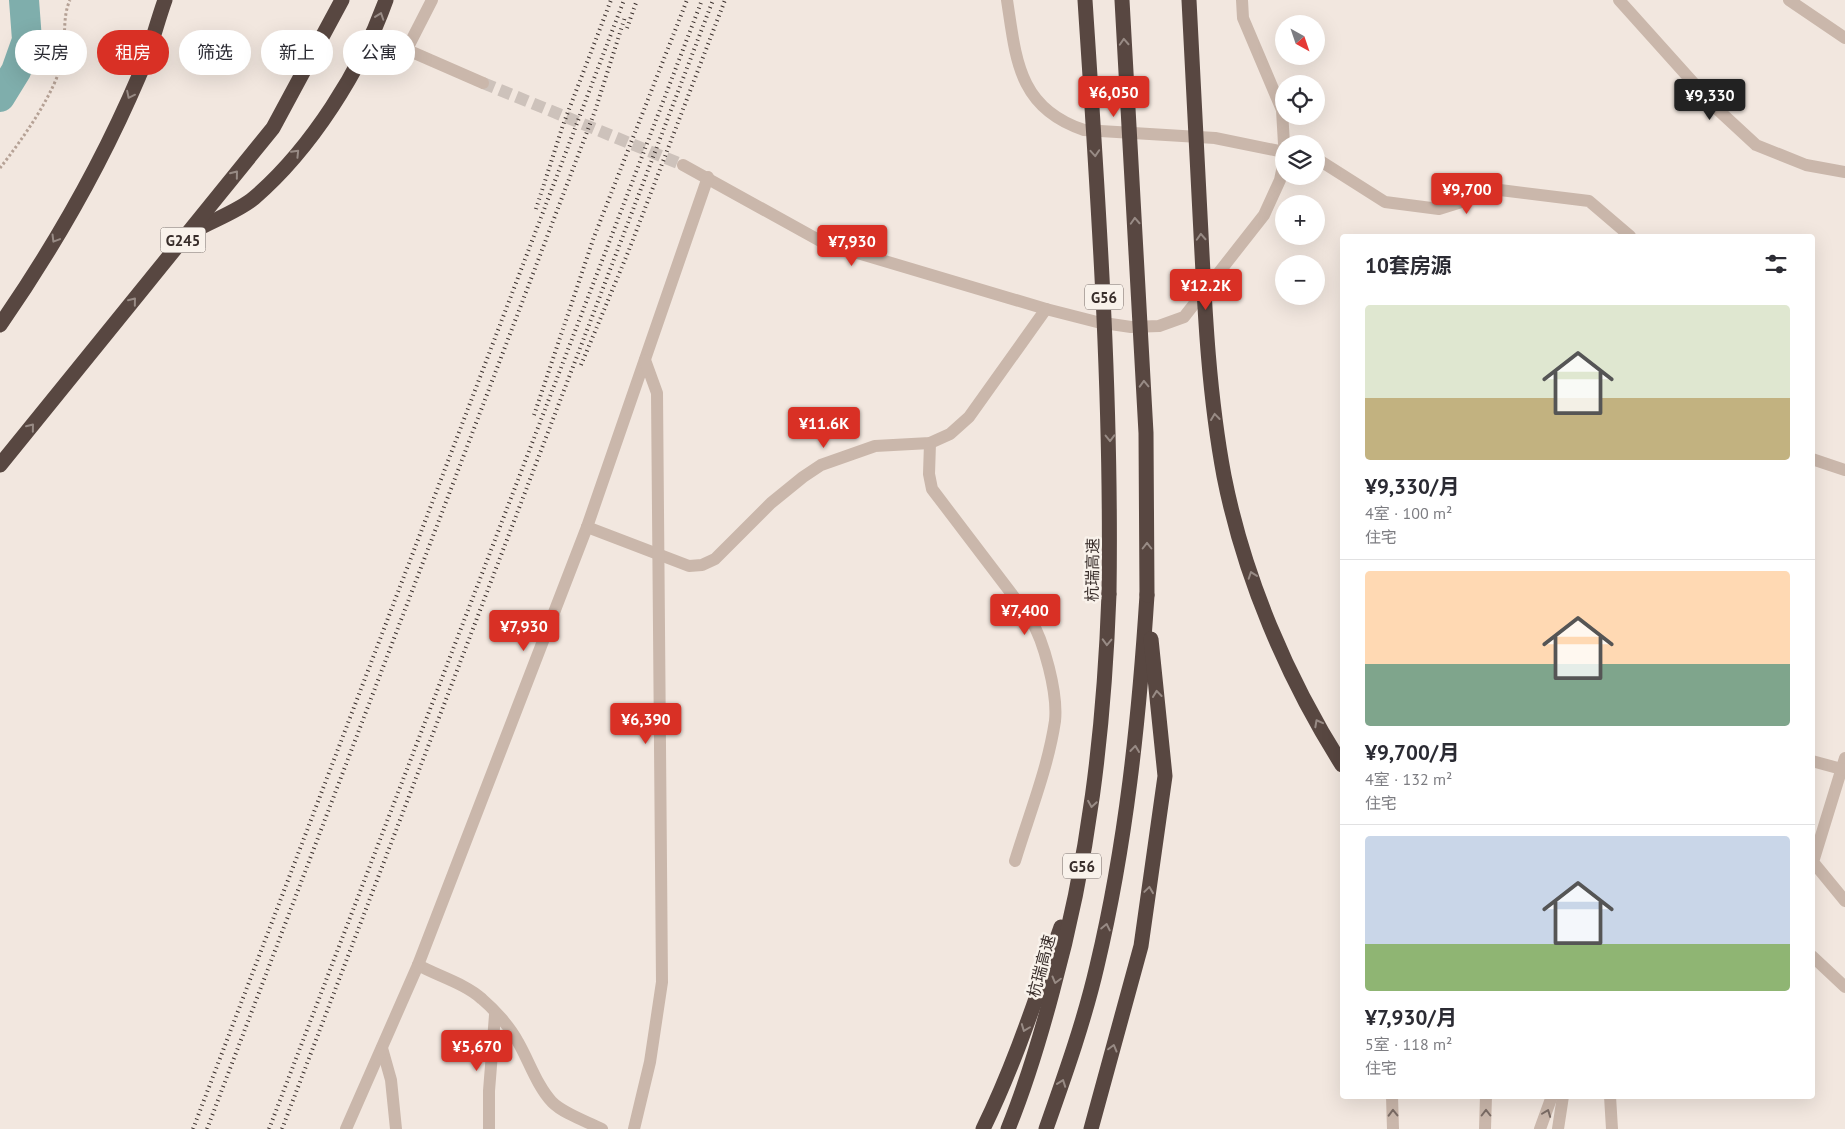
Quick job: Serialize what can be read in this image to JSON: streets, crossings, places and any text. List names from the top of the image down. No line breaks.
{"streets":{"highway":["G245","G56","杭瑞高速"]},"north":"bottom right","page":{"map_buttons":["+","−"],"chip":["买房","租房","筛选","新上","公寓"],"price":["¥6,050","¥9,330","¥9,700","¥7,930","¥12.2K","¥11.6K","¥7,400","¥7,930","¥6,390","¥5,670"],"heading":"10套房源","list":[{"name":"¥9,330/月","note":"4室 · 100 m² · 住宅"},{"name":"¥9,700/月","note":"4室 · 132 m² · 住宅"},{"name":"¥7,930/月","note":"5室 · 118 m² · 住宅"}]}}
